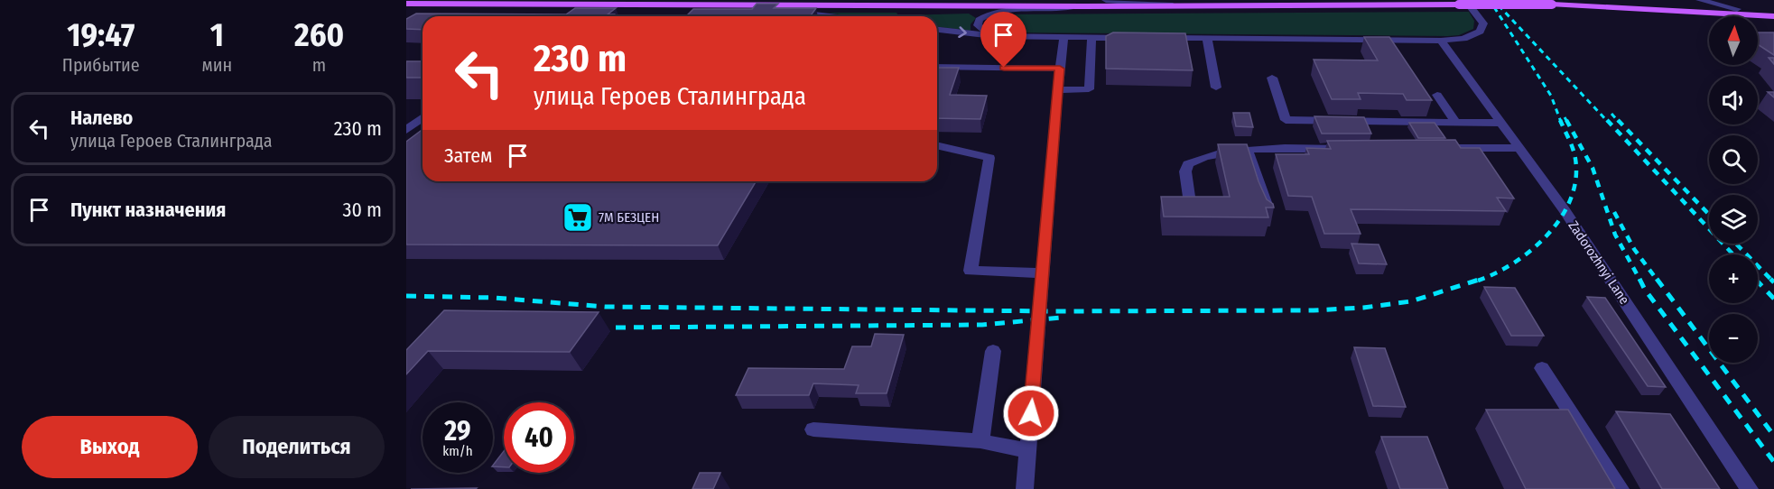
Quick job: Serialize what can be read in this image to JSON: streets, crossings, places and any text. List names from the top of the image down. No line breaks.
{"streets":{"street":["Zadorozhnyi Lane"]},"places":{"supermarket":["7М БЕЗЦЕН"]},"north":"top","page":{"eta":["19:47","Прибытие","1","мин","260","m"],"map_buttons":["+","−"],"turn":["230 m","улица Героев Сталинграда"],"list":[{"name":"Налево","note":"улица Героев Сталинграда","value":"230 m"},{"name":"Пункт назначения","value":"30 m"}],"then":"Затем","speed":"29 km/h","limit":"40","buttons":["Выход","Поделиться"]}}
